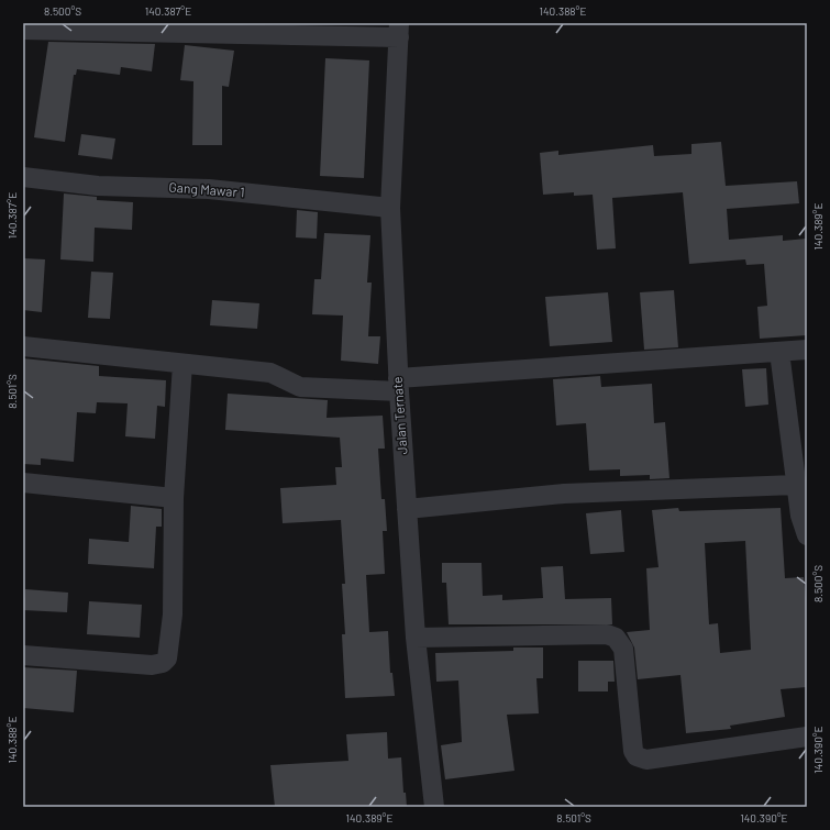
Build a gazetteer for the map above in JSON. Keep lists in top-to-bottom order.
{
  "streets": {
    "street": ["Gang Mawar 1", "Jalan Ternate"]
  },
  "crossings": [
    ["Gang Mawar 1", "Jalan Ternate"]
  ],
  "coordinates": [
    "8.500°S",
    "140.387°E",
    "140.388°E",
    "140.389°E",
    "8.501°S",
    "140.390°E"
  ]
}
